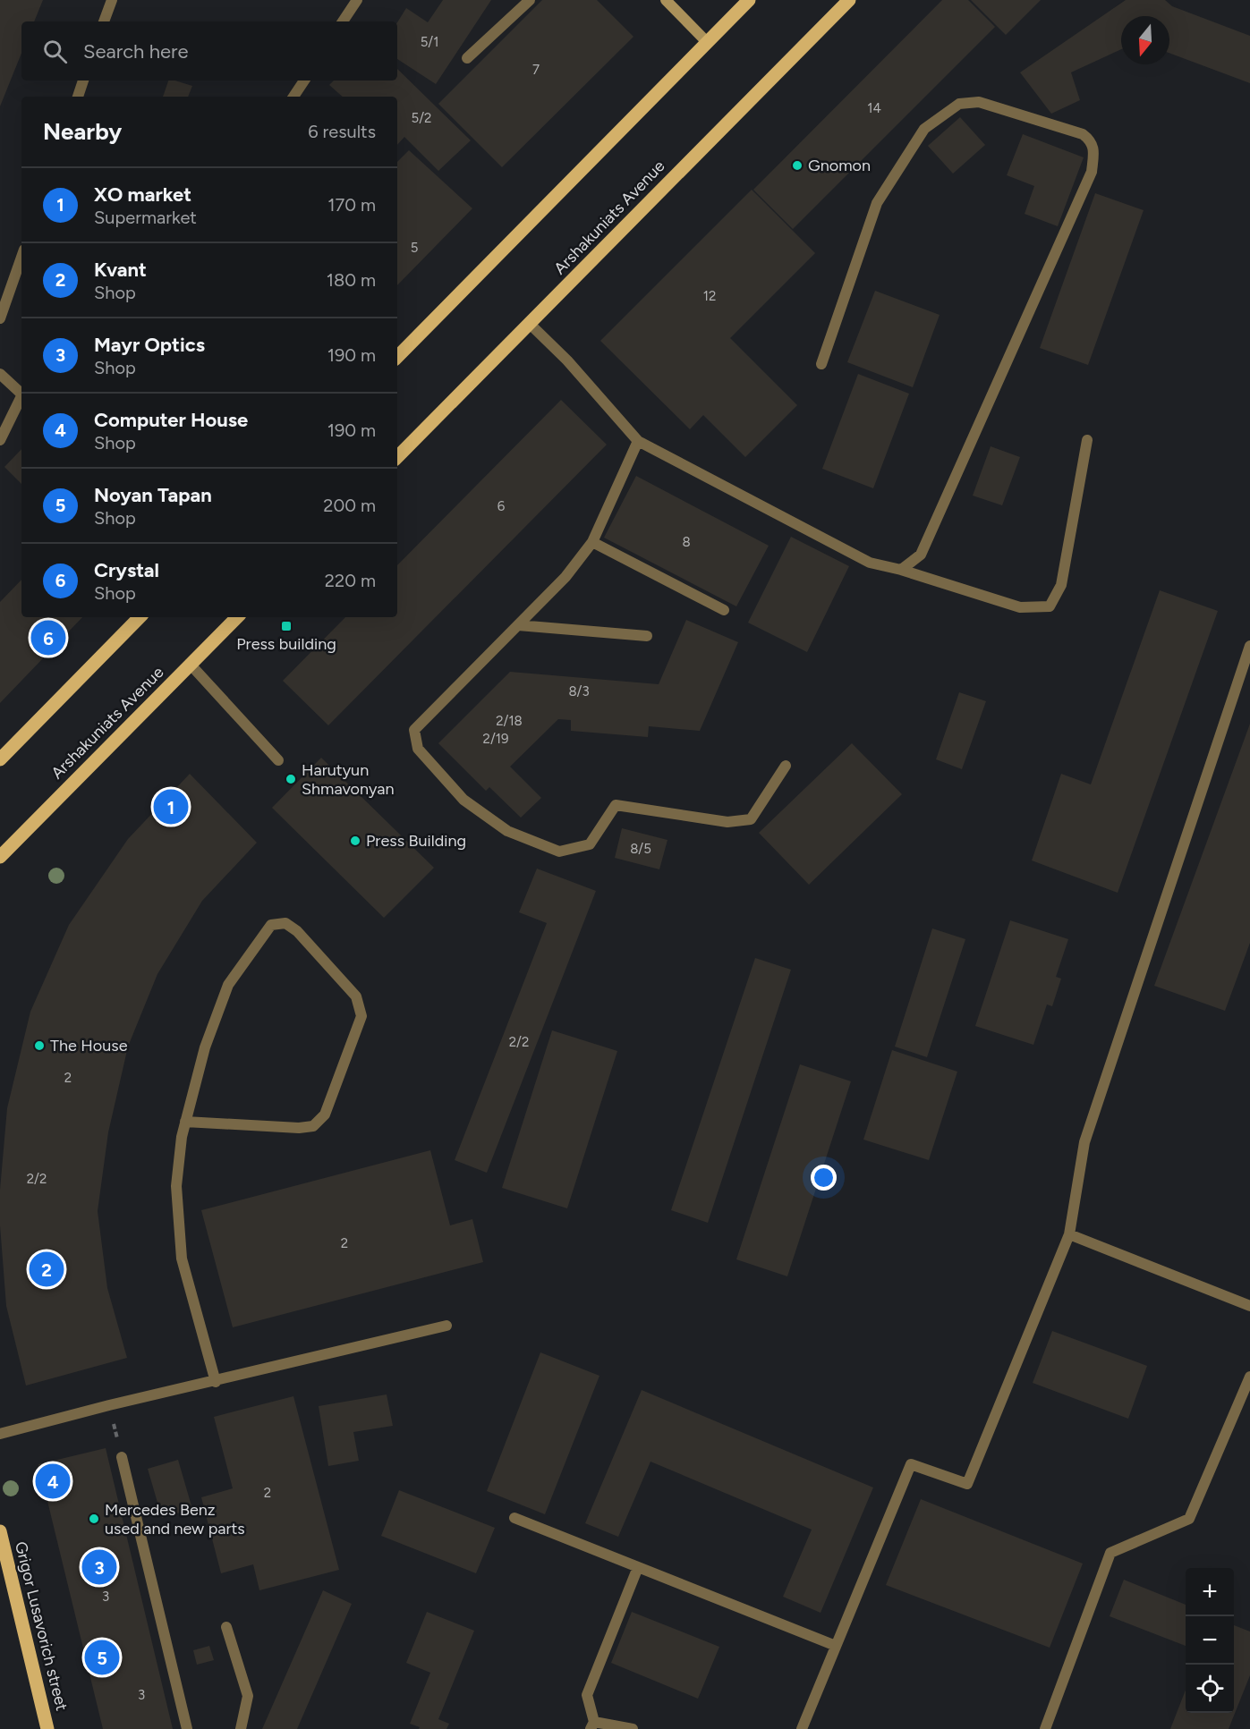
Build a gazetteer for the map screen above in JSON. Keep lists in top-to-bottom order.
{
  "streets": {
    "main road": ["Arshakuniats Avenue", "Grigor Lusavorich street"]
  },
  "places": {
    "other": [
      "Gnomon",
      "Harutyun Shmavonyan",
      "Press Building",
      "The House",
      "Mercedes Benz used and new parts"
    ],
    "transit": ["Press building"]
  },
  "house_numbers": [
    "5/1",
    "7",
    "14",
    "5/2",
    "5",
    "12",
    "6",
    "8",
    "8/3",
    "2/18",
    "2/19",
    "8/5",
    "2/2",
    "2",
    "2/2",
    "2",
    "2",
    "3",
    "3"
  ],
  "north": "bottom",
  "page": {
    "search": "Search here",
    "heading": ["Nearby", "6 results"],
    "list": [
      {
        "mark": "1",
        "name": "XO market",
        "note": "Supermarket",
        "value": "170 m"
      },
      {
        "mark": "2",
        "name": "Kvant",
        "note": "Shop",
        "value": "180 m"
      },
      {
        "mark": "3",
        "name": "Mayr Optics",
        "note": "Shop",
        "value": "190 m"
      },
      {
        "mark": "4",
        "name": "Computer House",
        "note": "Shop",
        "value": "190 m"
      },
      {
        "mark": "5",
        "name": "Noyan Tapan",
        "note": "Shop",
        "value": "200 m"
      },
      {
        "mark": "6",
        "name": "Crystal",
        "note": "Shop",
        "value": "220 m"
      }
    ],
    "pins": [
      "6",
      "1",
      "2",
      "4",
      "3",
      "5"
    ],
    "map_buttons": ["+", "−"]
  }
}
